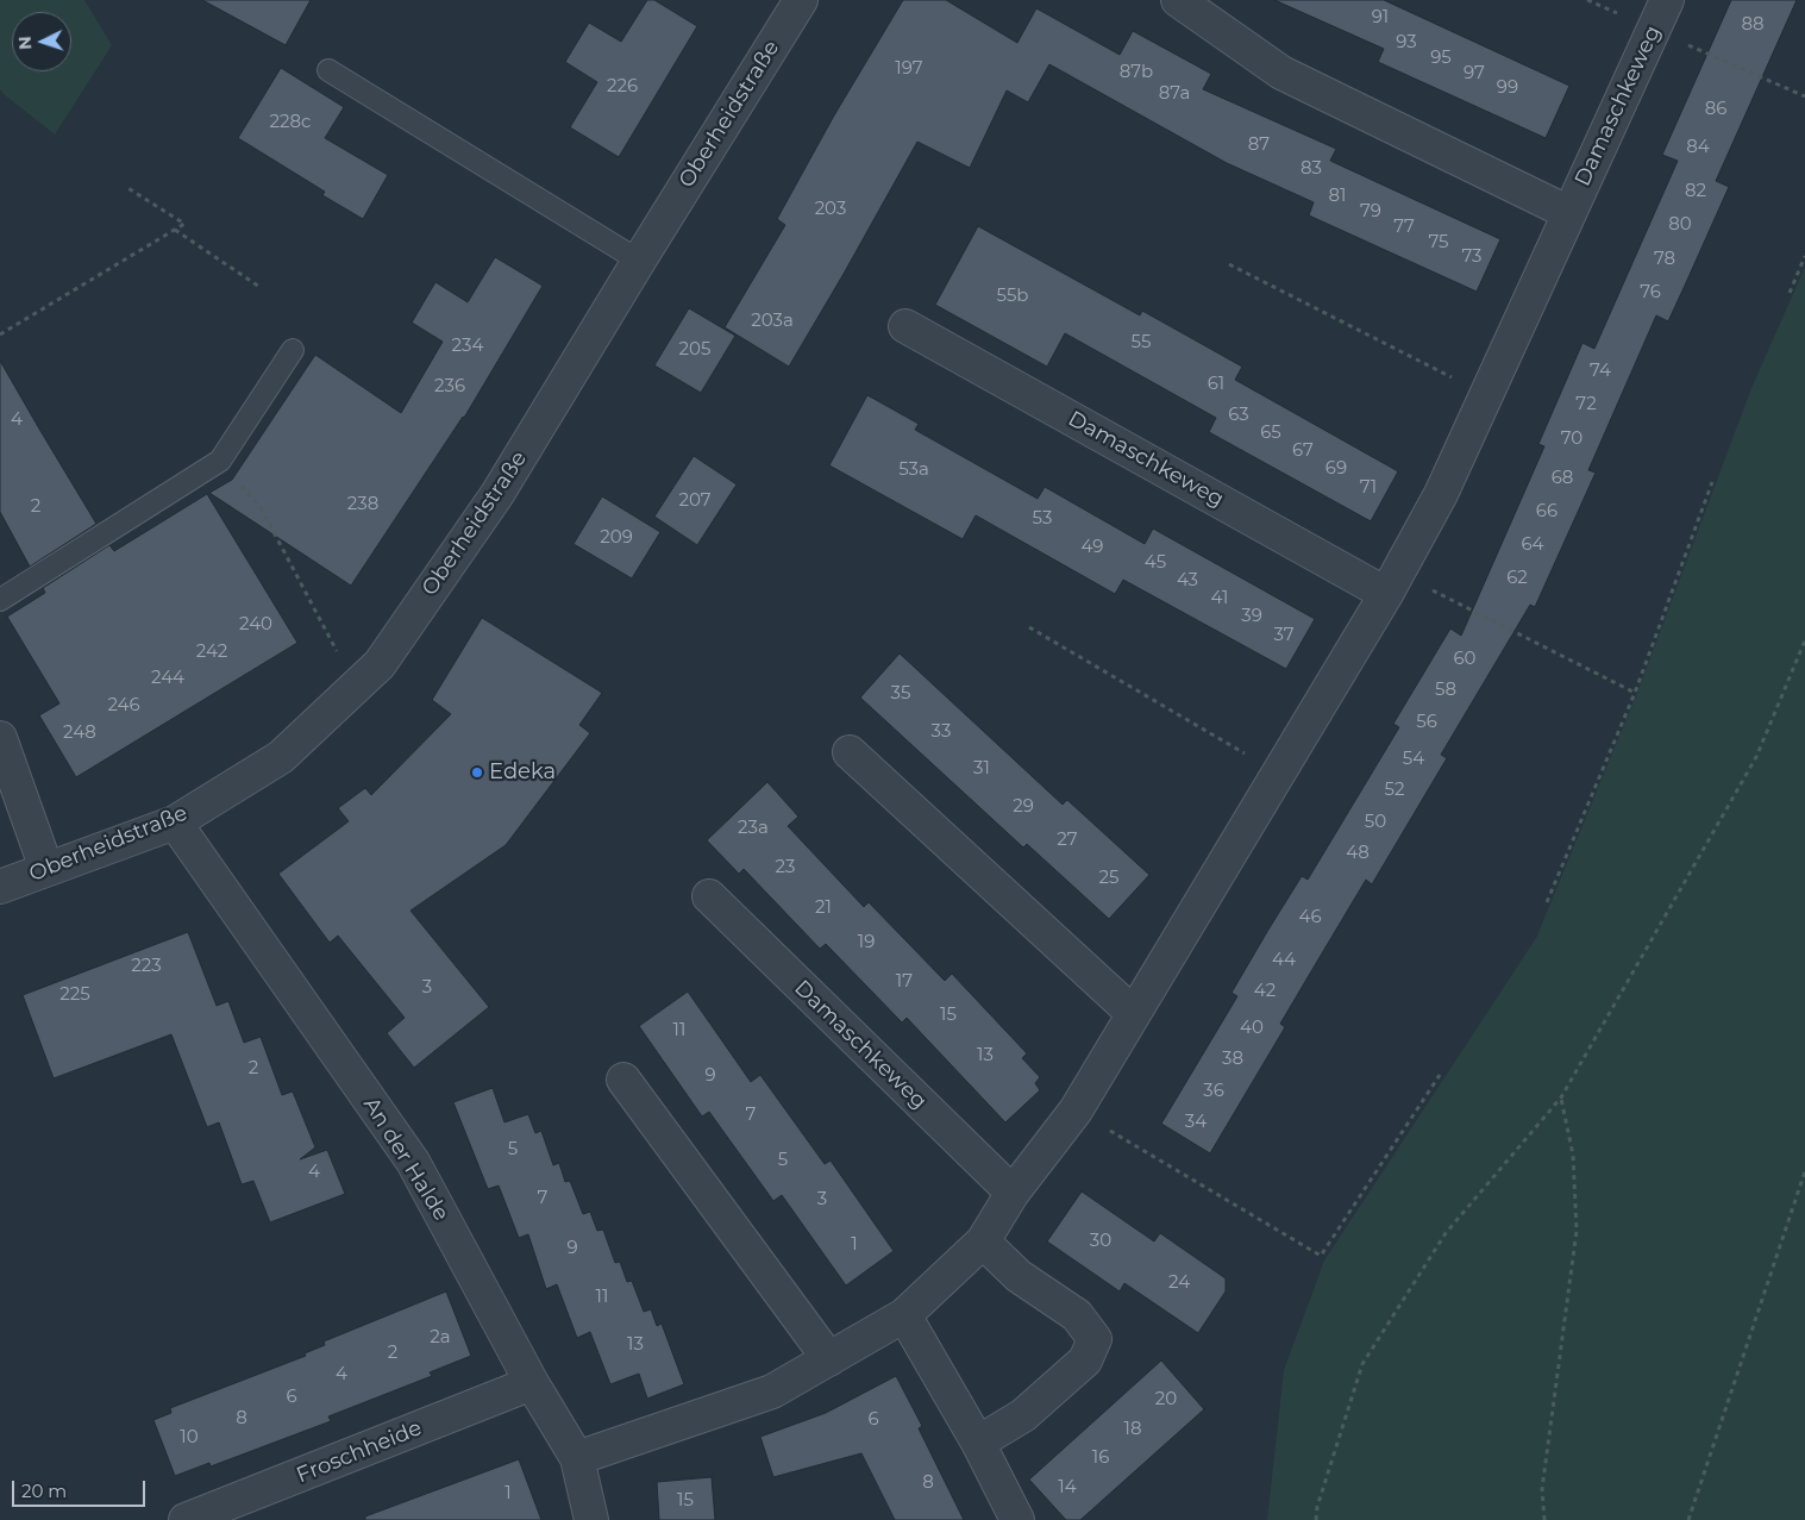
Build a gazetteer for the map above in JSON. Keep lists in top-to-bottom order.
{
  "streets": {
    "street": [
      "Damaschkeweg",
      "Oberheidstraße",
      "An der Halde",
      "Froschheide"
    ]
  },
  "crossings": [
    ["Damaschkeweg", "An der Halde"],
    ["Oberheidstraße", "An der Halde"],
    ["An der Halde", "Froschheide"]
  ],
  "places": ["Edeka"],
  "house_numbers": [
    "91",
    "88",
    "93",
    "95",
    "197",
    "87b",
    "97",
    "226",
    "99",
    "87a",
    "86",
    "228c",
    "87",
    "84",
    "83",
    "82",
    "81",
    "203",
    "79",
    "80",
    "77",
    "75",
    "73",
    "78",
    "76",
    "55b",
    "203a",
    "55",
    "234",
    "205",
    "74",
    "61",
    "236",
    "72",
    "63",
    "4",
    "65",
    "70",
    "67",
    "69",
    "53a",
    "68",
    "71",
    "207",
    "238",
    "2",
    "66",
    "53",
    "209",
    "64",
    "49",
    "45",
    "62",
    "43",
    "41",
    "39",
    "240",
    "37",
    "242",
    "60",
    "244",
    "58",
    "35",
    "246",
    "56",
    "33",
    "248",
    "54",
    "31",
    "52",
    "29",
    "50",
    "23a",
    "27",
    "48",
    "23",
    "25",
    "21",
    "46",
    "19",
    "44",
    "223",
    "17",
    "3",
    "42",
    "225",
    "15",
    "40",
    "11",
    "13",
    "38",
    "2",
    "9",
    "36",
    "7",
    "34",
    "5",
    "5",
    "4",
    "7",
    "3",
    "30",
    "1",
    "9",
    "24",
    "11",
    "2a",
    "13",
    "2",
    "4",
    "6",
    "20",
    "8",
    "6",
    "18",
    "10",
    "16",
    "8",
    "14",
    "1",
    "15"
  ],
  "scale_bar": "20 m",
  "north": "left"
}
